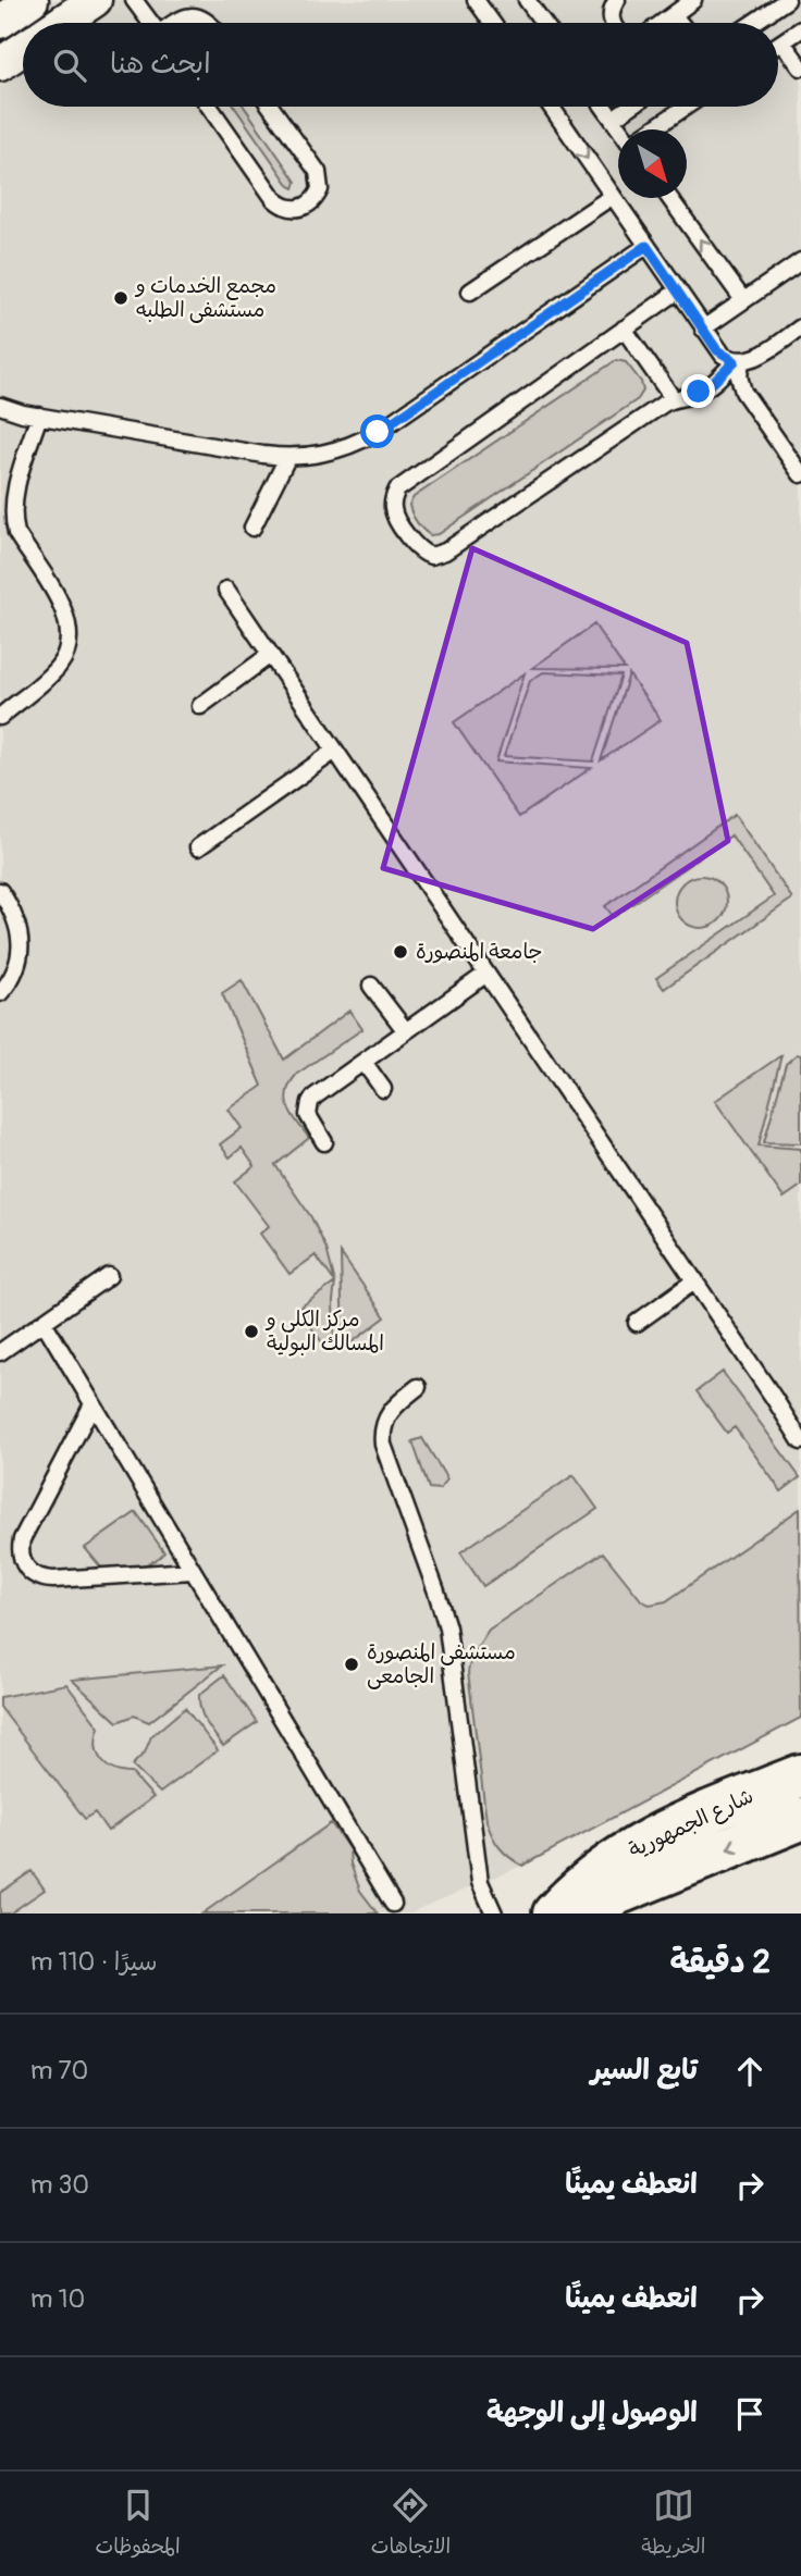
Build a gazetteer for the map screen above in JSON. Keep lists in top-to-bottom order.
{
  "streets": {
    "main road": ["شارع الجمهورية"]
  },
  "places": [
    "مجمع الخدمات و مستشفى الطلبه",
    "جامعة المنصورة",
    "مركز الكلى و المسالك البولية",
    "مستشفى المنصورة الجامعى"
  ],
  "north": "bottom right",
  "page": {
    "search": "ابحث هنا",
    "heading": ["2 دقيقة", "سيرًا · 110 m"],
    "list": [
      ["تابع السير", "70 m"],
      ["انعطف يمينًا", "30 m"],
      ["انعطف يمينًا", "10 m"],
      "الوصول إلى الوجهة"
    ],
    "nav": ["الخريطة", "الاتجاهات", "المحفوظات"]
  }
}
